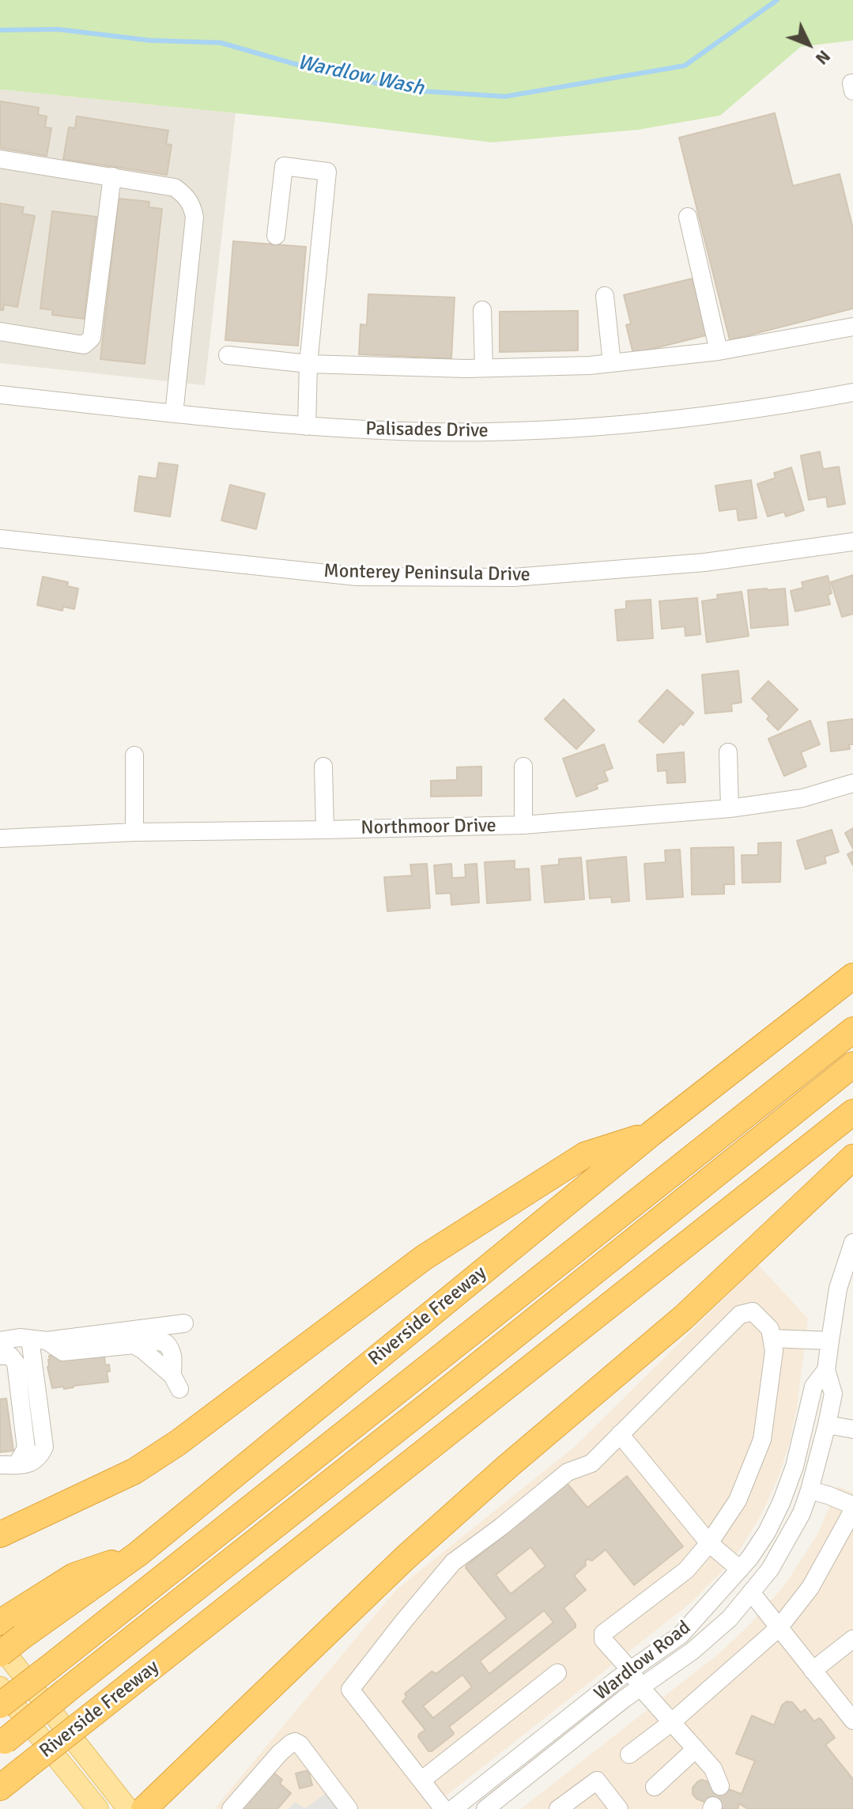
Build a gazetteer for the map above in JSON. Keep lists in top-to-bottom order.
{
  "streets": {
    "highway": ["Riverside Freeway"],
    "street": [
      "Palisades Drive",
      "Monterey Peninsula Drive",
      "Northmoor Drive",
      "Wardlow Road"
    ]
  },
  "water": ["Wardlow Wash"],
  "north": "bottom right"
}
